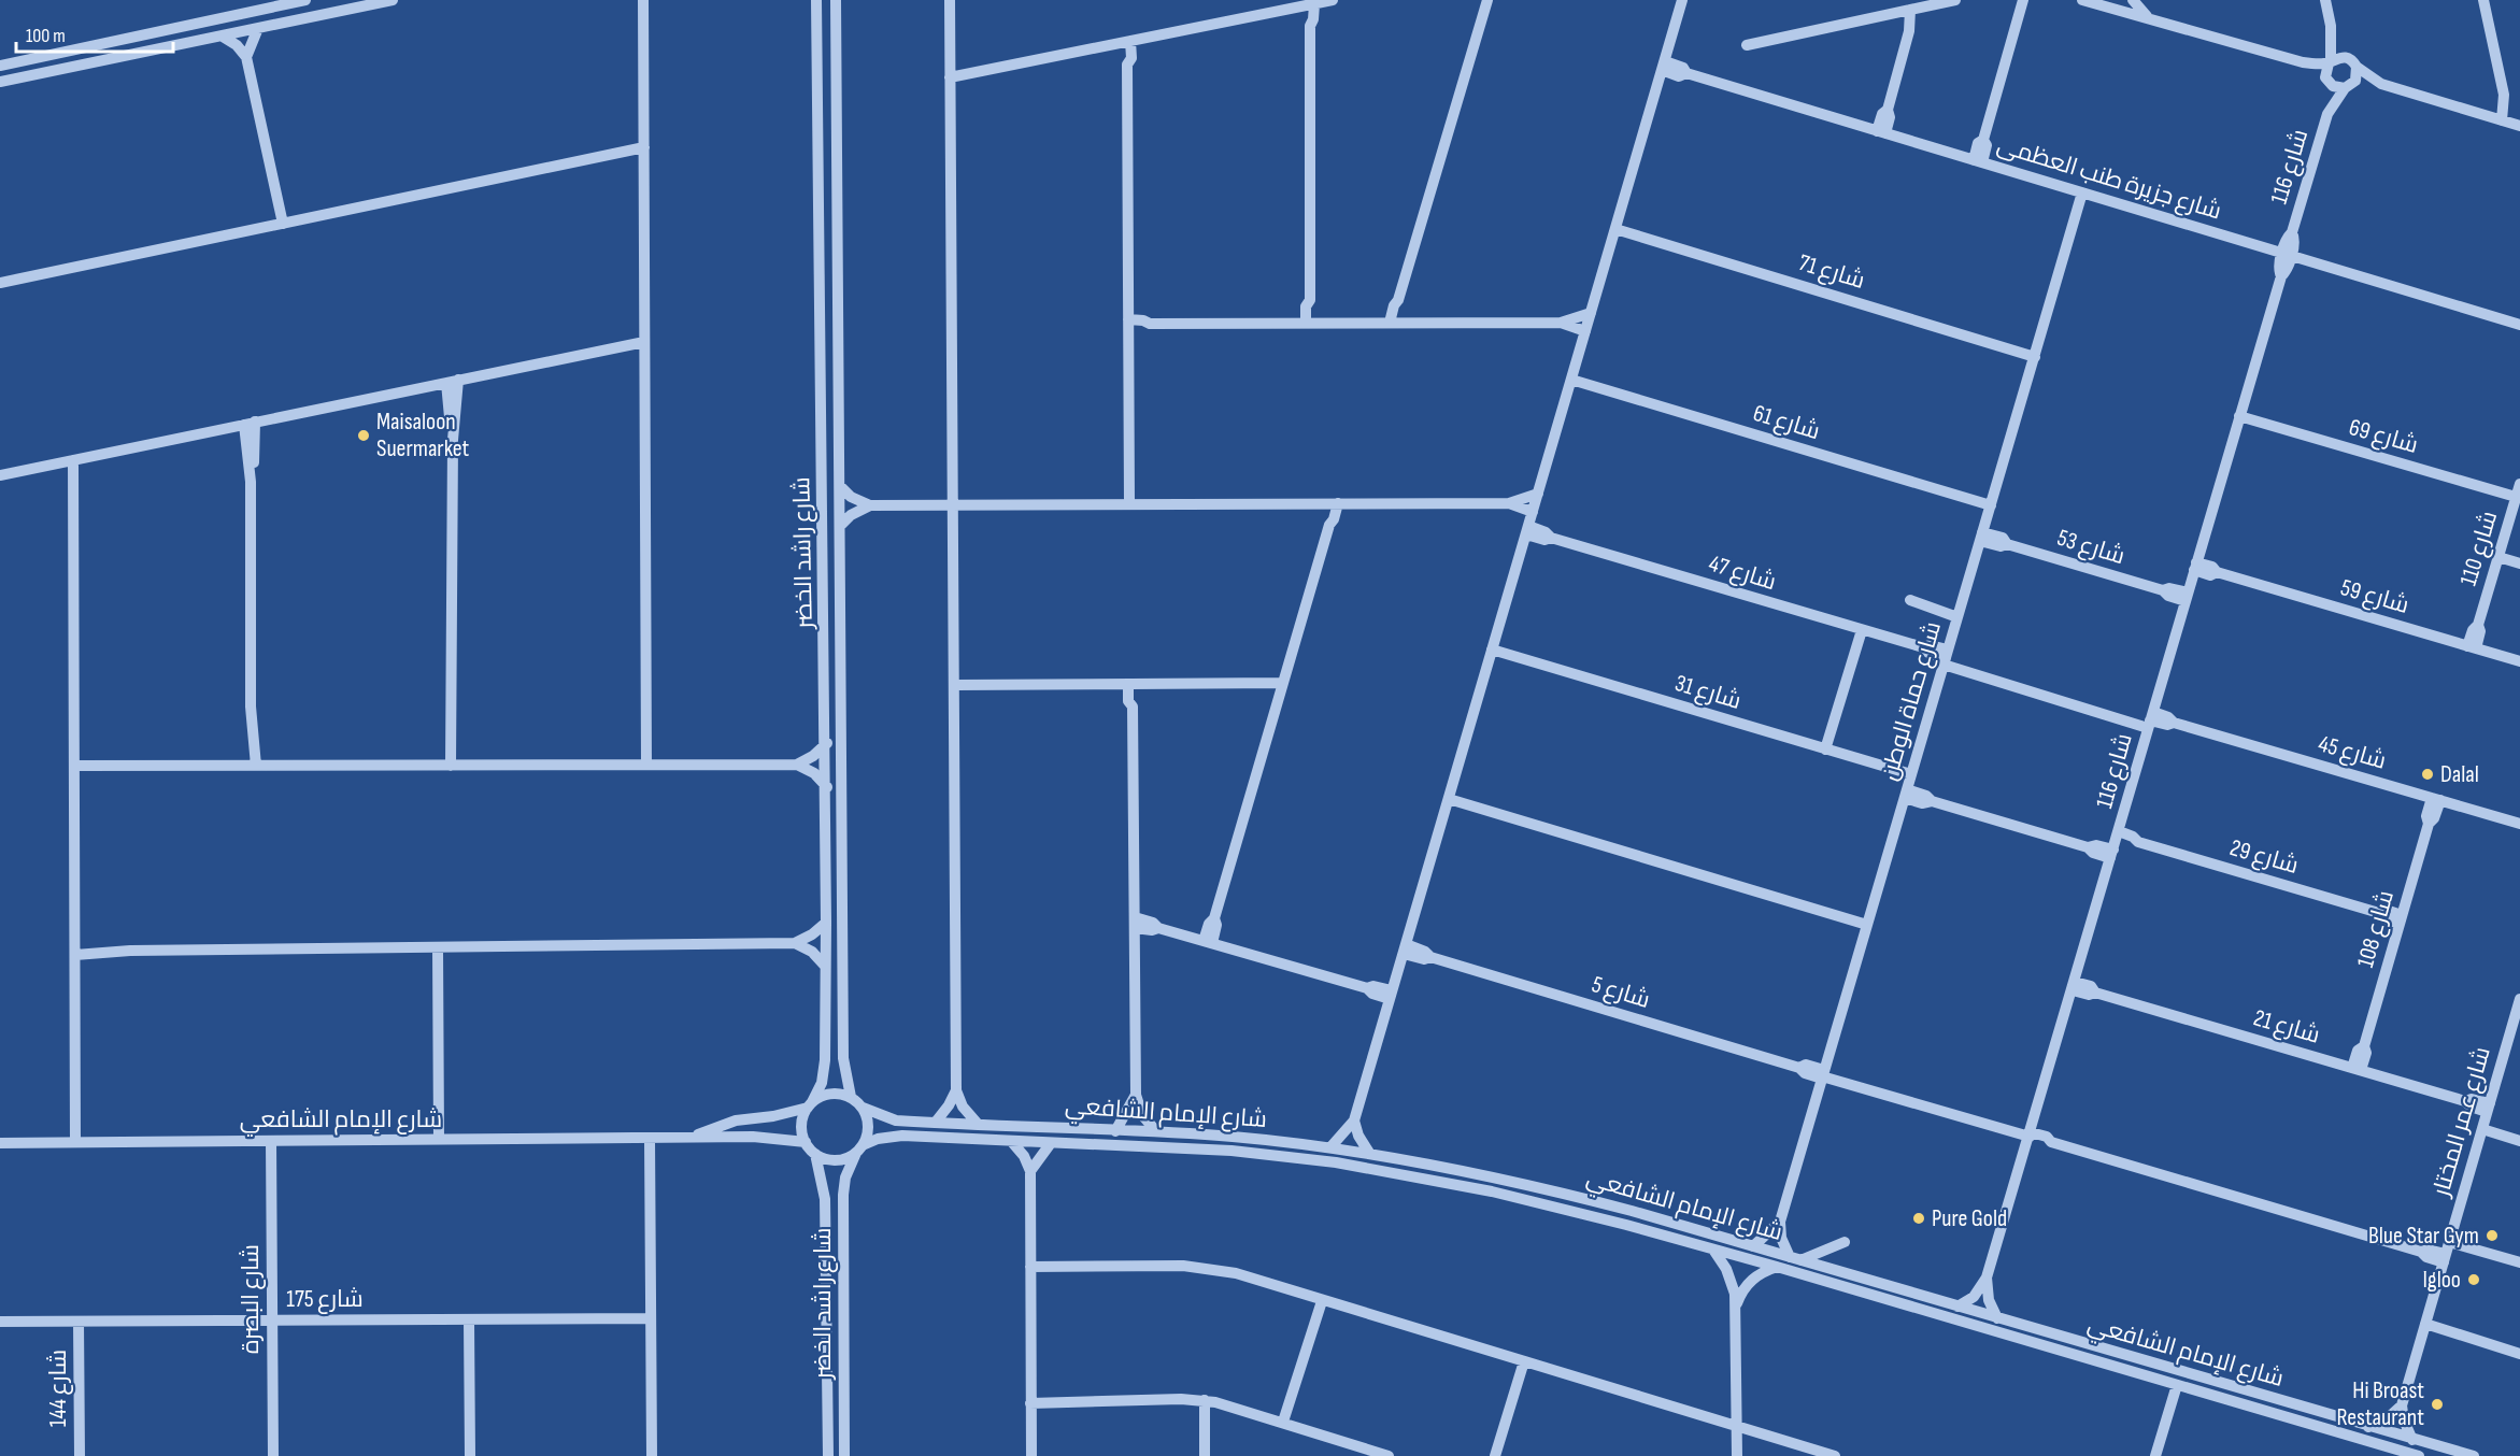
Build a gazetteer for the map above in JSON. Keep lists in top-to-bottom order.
{
  "streets": {
    "street": [
      "شارع 116",
      "شارع جزيرة طنب العظمى",
      "شارع 71",
      "شارع 61",
      "شارع 69",
      "شارع 53",
      "شارع 110",
      "شارع راشد الخضر",
      "شارع 47",
      "شارع 59",
      "شارع 31",
      "شارع حماة الوطن",
      "شارع 45",
      "شارع 29",
      "شارع 108",
      "شارع 5",
      "شارع 21",
      "شارع الإمام الشافعي",
      "شارع عمر المختار",
      "شارع البصرة",
      "شارع 175",
      "شارع 144"
    ]
  },
  "crossings": [
    ["شارع 116", "شارع جزيرة طنب العظمى"],
    ["شارع 116", "شارع 69"],
    ["شارع 116", "شارع 53"],
    ["شارع 116", "شارع 47"],
    ["شارع 116", "شارع 59"],
    ["شارع 116", "شارع 45"],
    ["شارع 116", "شارع 29"],
    ["شارع 116", "شارع 5"],
    ["شارع 116", "شارع 21"],
    ["شارع 116", "شارع الإمام الشافعي"],
    ["شارع جزيرة طنب العظمى", "شارع حماة الوطن"],
    ["شارع 71", "شارع حماة الوطن"],
    ["شارع 61", "شارع حماة الوطن"],
    ["شارع 69", "شارع 110"],
    ["شارع 53", "شارع حماة الوطن"],
    ["شارع 110", "شارع 59"],
    ["شارع راشد الخضر", "شارع الإمام الشافعي"],
    ["شارع 47", "شارع حماة الوطن"],
    ["شارع 47", "شارع 45"],
    ["شارع 31", "شارع حماة الوطن"],
    ["شارع حماة الوطن", "شارع 5"],
    ["شارع 45", "شارع 108"],
    ["شارع 29", "شارع 108"],
    ["شارع 108", "شارع 21"],
    ["شارع 5", "شارع عمر المختار"],
    ["شارع 21", "شارع عمر المختار"],
    ["شارع الإمام الشافعي", "شارع البصرة"],
    ["شارع البصرة", "شارع 175"],
    ["شارع 175", "شارع 144"]
  ],
  "places": [
    "Maisaloon Suermarket",
    "Dalal",
    "Pure Gold",
    "Blue Star Gym",
    "Igloo",
    "Hi Broast Restaurant"
  ],
  "scale_bar": "100 m"
}
